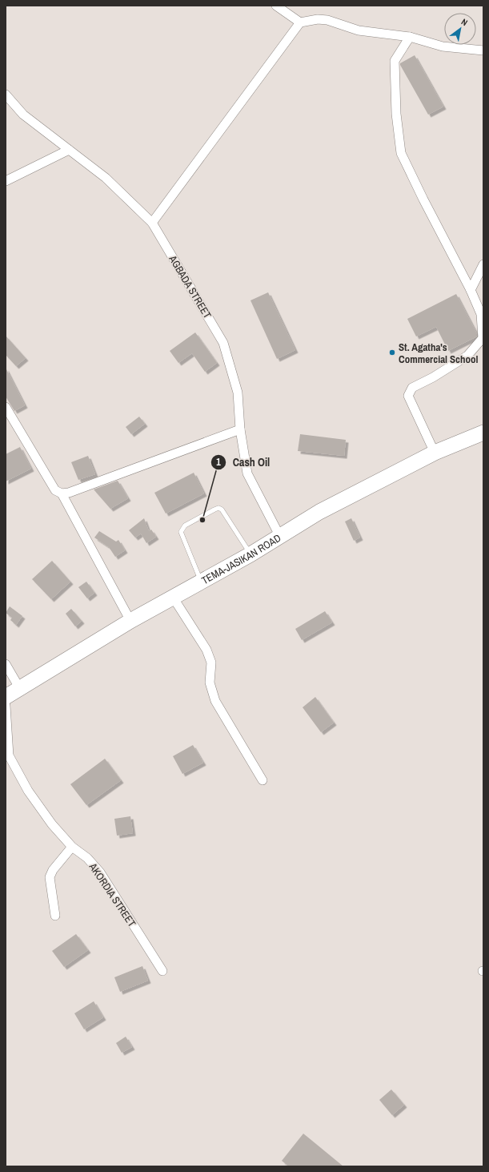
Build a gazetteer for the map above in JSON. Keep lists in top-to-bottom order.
{
  "streets": {
    "highway": ["TEMA-JASIKAN ROAD"],
    "street": ["AGBADA STREET", "AKORDIA STREET"]
  },
  "crossings": [
    ["AGBADA STREET", "TEMA-JASIKAN ROAD"]
  ],
  "places": ["St. Agatha's Commercial School", "Cash Oil"],
  "north": "top right"
}
